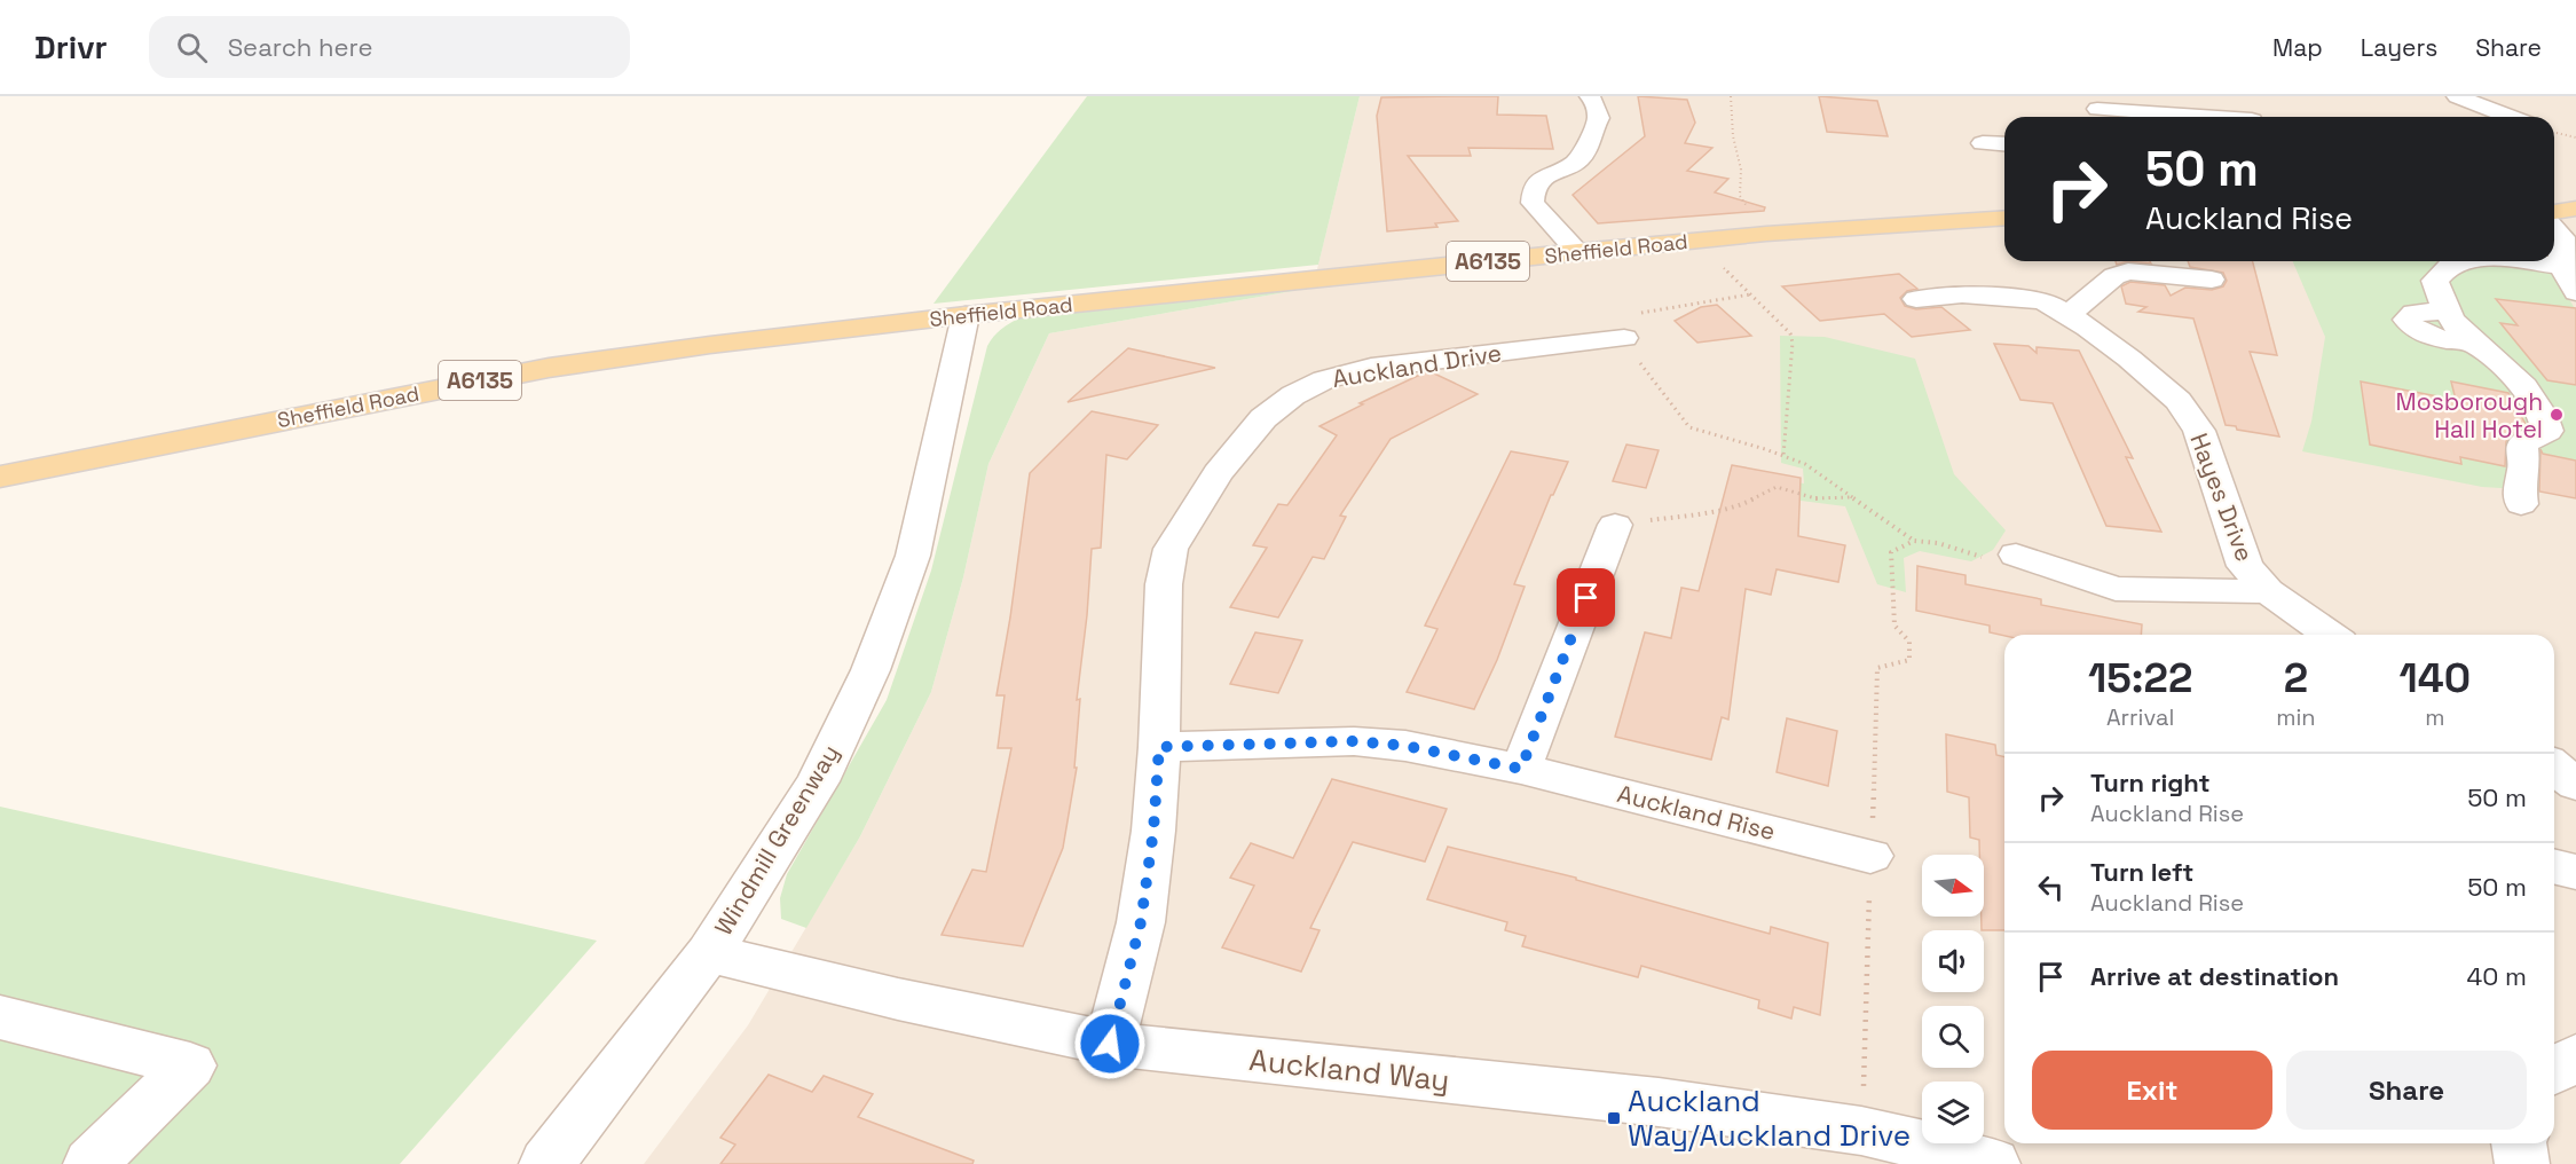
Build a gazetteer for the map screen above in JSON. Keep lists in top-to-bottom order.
{
  "streets": {
    "main road": ["Sheffield Road", "A6135"],
    "street": [
      "Auckland Drive",
      "Hayes Drive",
      "Auckland Rise",
      "Windmill Greenway",
      "Auckland Way"
    ]
  },
  "crossings": [
    ["Sheffield Road", "Windmill Greenway"],
    ["Auckland Drive", "Auckland Rise"],
    ["Auckland Drive", "Auckland Way"],
    ["Windmill Greenway", "Auckland Way"]
  ],
  "places": {
    "other": ["Mosborough Hall Hotel"],
    "transit": ["Auckland Way/Auckland Drive"]
  },
  "north": "right",
  "page": {
    "header": "Drivr",
    "search": "Search here",
    "nav": ["Map", "Layers", "Share"],
    "turn": ["50 m", "Auckland Rise"],
    "eta": [
      "15:22",
      "Arrival",
      "2",
      "min",
      "140",
      "m"
    ],
    "list": [
      {
        "name": "Turn right",
        "note": "Auckland Rise",
        "value": "50 m"
      },
      {
        "name": "Turn left",
        "note": "Auckland Rise",
        "value": "50 m"
      },
      {
        "name": "Arrive at destination",
        "value": "40 m"
      }
    ],
    "buttons": ["Exit", "Share"]
  }
}
